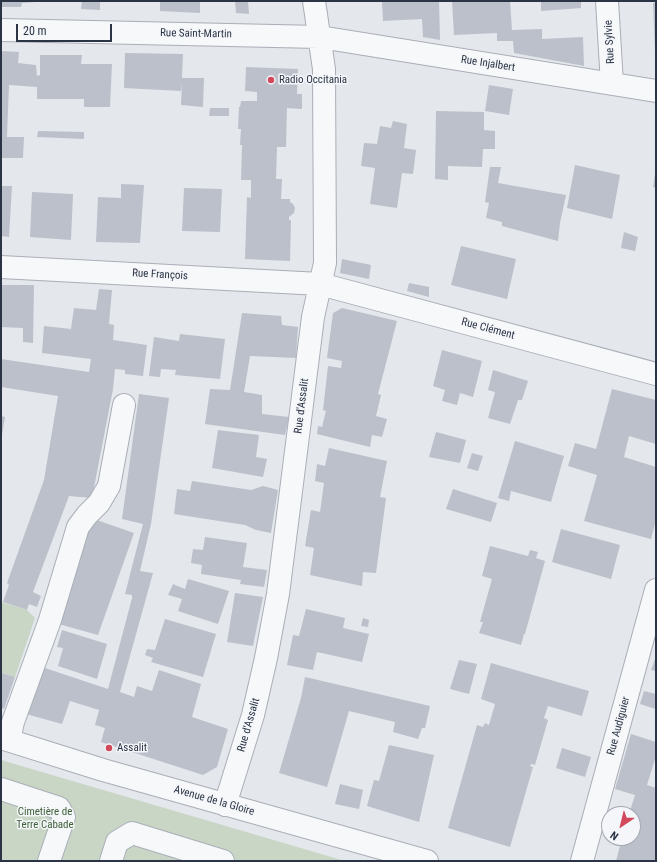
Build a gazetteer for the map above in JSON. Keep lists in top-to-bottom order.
{
  "streets": {
    "street": [
      "Rue Saint-Martin",
      "Rue Sylvie",
      "Rue Injalbert",
      "Rue François",
      "Rue Clément",
      "Rue d'Assalit",
      "Rue Audiguier",
      "Avenue de la Gloire"
    ]
  },
  "crossings": [
    ["Rue Saint-Martin", "Rue Injalbert"],
    ["Rue Saint-Martin", "Rue d'Assalit"],
    ["Rue Sylvie", "Rue Injalbert"],
    ["Rue Injalbert", "Rue d'Assalit"],
    ["Rue François", "Rue Clément"],
    ["Rue François", "Rue d'Assalit"],
    ["Rue Clément", "Rue d'Assalit"],
    ["Rue d'Assalit", "Avenue de la Gloire"]
  ],
  "parks": ["Cimetière de Terre Cabade"],
  "places": ["Radio Occitania", "Assalit"],
  "scale_bar": "20 m",
  "north": "bottom left"
}
